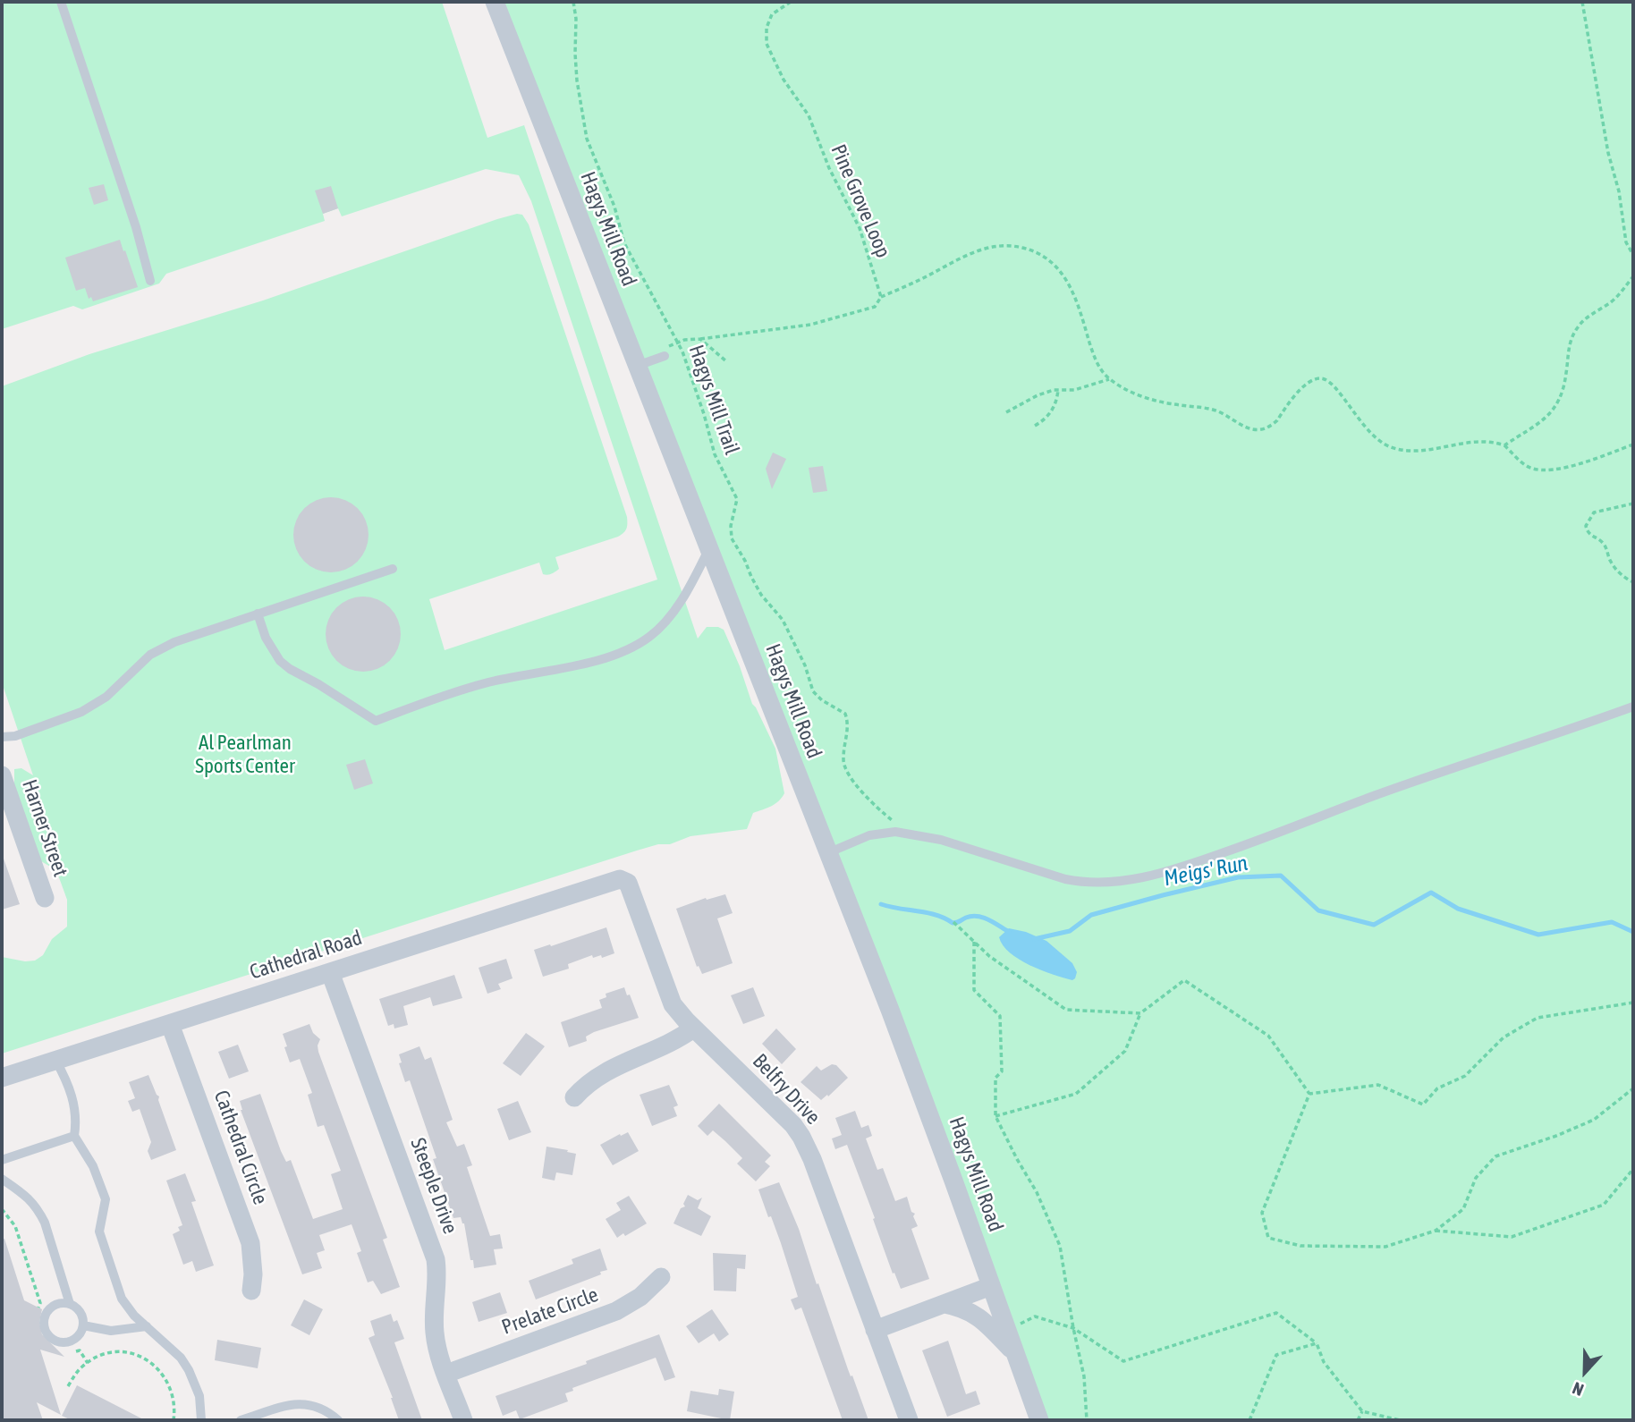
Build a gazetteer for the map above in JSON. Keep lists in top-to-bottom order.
{
  "streets": {
    "street": [
      "Hagys Mill Road",
      "Harner Street",
      "Cathedral Road",
      "Belfry Drive",
      "Cathedral Circle",
      "Steeple Drive",
      "Prelate Circle"
    ],
    "path": ["Pine Grove Loop", "Hagys Mill Trail"]
  },
  "crossings": [
    ["Cathedral Road", "Belfry Drive"],
    ["Cathedral Road", "Cathedral Circle"],
    ["Cathedral Road", "Steeple Drive"],
    ["Steeple Drive", "Prelate Circle"]
  ],
  "water": ["Meigs' Run"],
  "parks": ["Al Pearlman Sports Center"],
  "north": "bottom"
}
